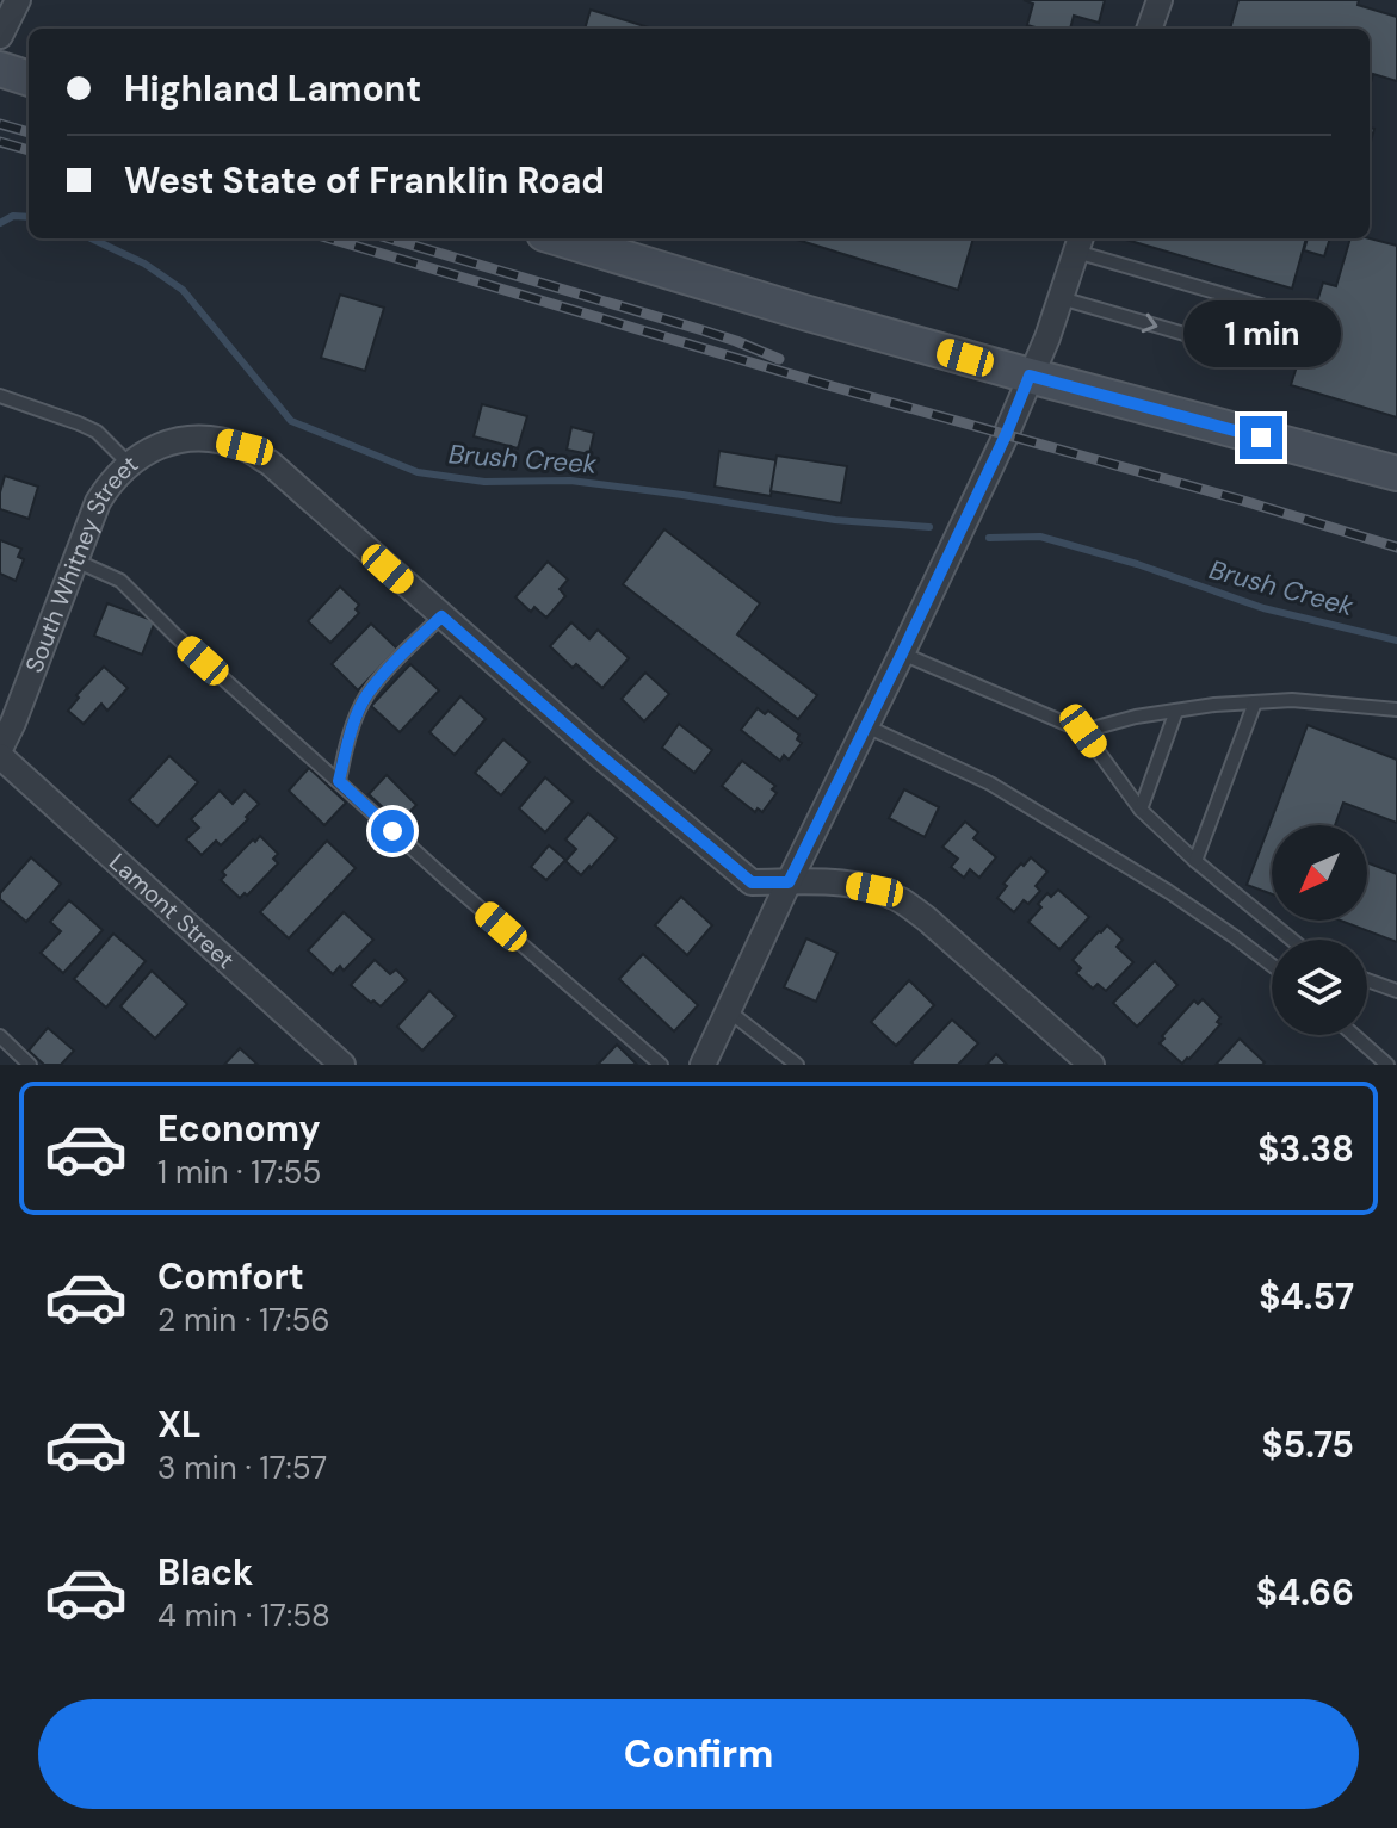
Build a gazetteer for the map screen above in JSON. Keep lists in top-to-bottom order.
{
  "streets": {
    "street": ["South Whitney Street", "Lamont Street"]
  },
  "crossings": [
    ["South Whitney Street", "Lamont Street"]
  ],
  "water": ["Brush Creek"],
  "north": "bottom left",
  "page": {
    "banner": ["Highland Lamont", "West State of Franklin Road"],
    "bubble": "1 min",
    "list": [
      {
        "name": "Economy",
        "note": "1 min · 17:55",
        "value": "$3.38"
      },
      {
        "name": "Comfort",
        "note": "2 min · 17:56",
        "value": "$4.57"
      },
      {
        "name": "XL",
        "note": "3 min · 17:57",
        "value": "$5.75"
      },
      {
        "name": "Black",
        "note": "4 min · 17:58",
        "value": "$4.66"
      }
    ],
    "buttons": "Confirm"
  }
}
